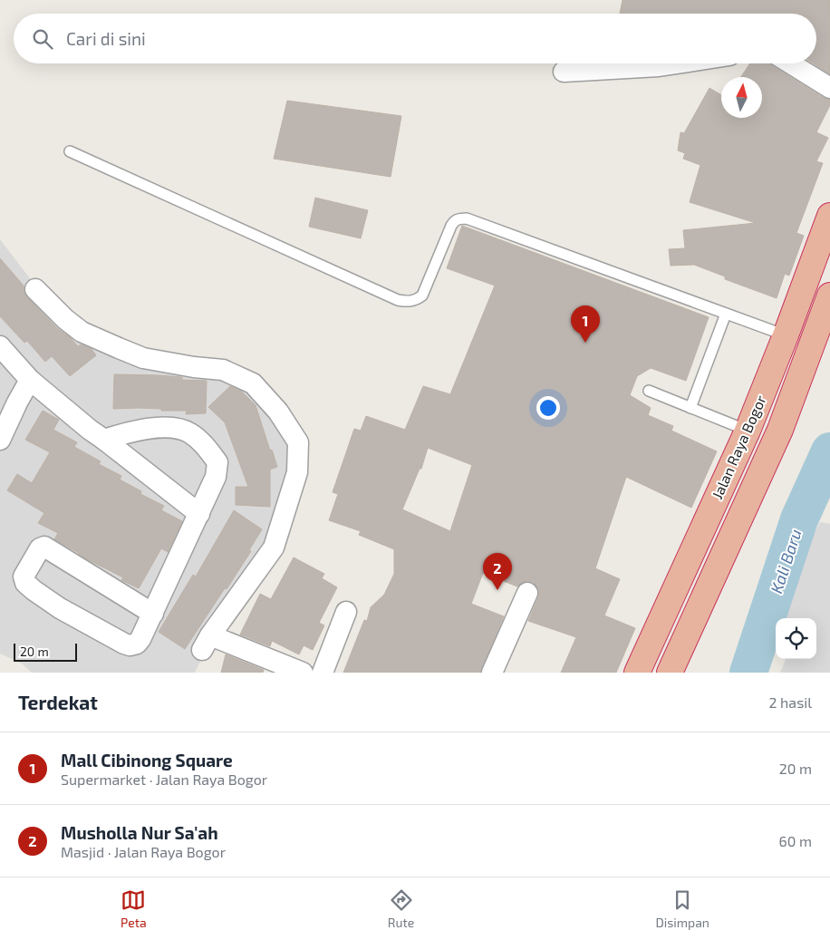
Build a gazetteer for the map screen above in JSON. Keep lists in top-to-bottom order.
{
  "streets": {
    "highway": ["Jalan Raya Bogor"]
  },
  "water": ["Kali Baru"],
  "scale_bar": "20 m",
  "north": "top",
  "page": {
    "search": "Cari di sini",
    "pins": ["1", "2"],
    "scale": "20 m",
    "heading": ["Terdekat", "2 hasil"],
    "list": [
      {
        "mark": "1",
        "name": "Mall Cibinong Square",
        "note": "Supermarket · Jalan Raya Bogor",
        "value": "20 m"
      },
      {
        "mark": "2",
        "name": "Musholla Nur Sa'ah",
        "note": "Masjid · Jalan Raya Bogor",
        "value": "60 m"
      }
    ],
    "nav": ["Peta", "Rute", "Disimpan"]
  }
}
